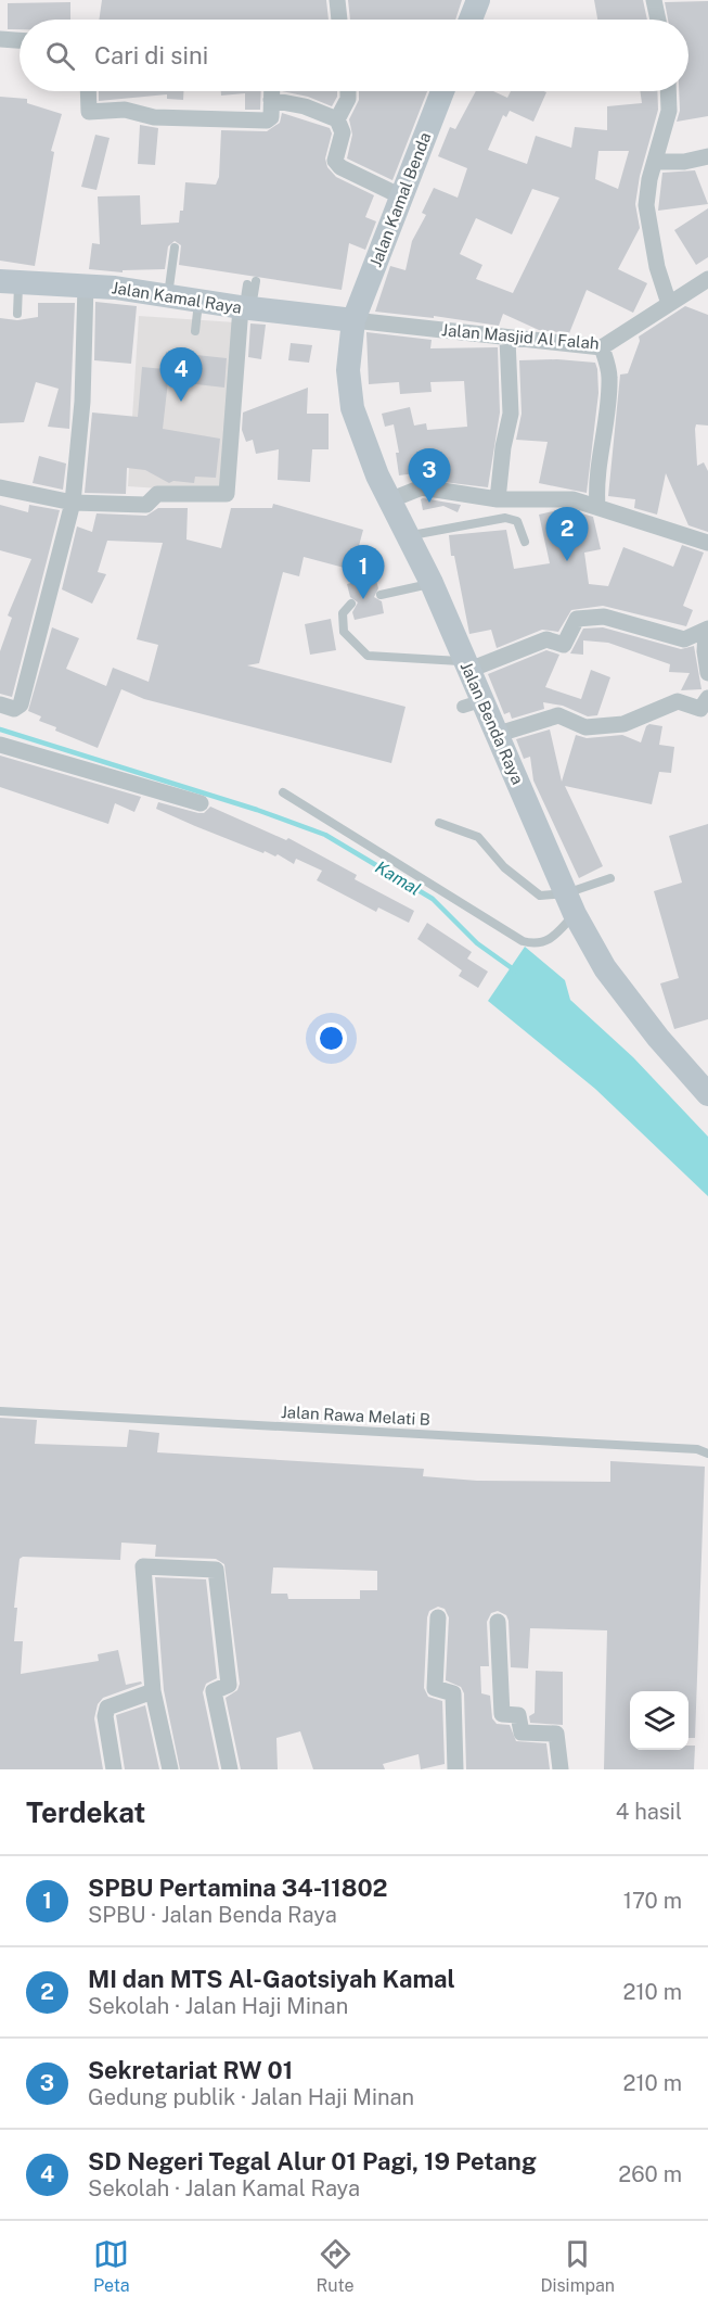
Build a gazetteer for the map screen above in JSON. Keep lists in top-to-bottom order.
{
  "streets": {
    "main road": ["Jalan Kamal Benda", "Jalan Kamal Raya", "Jalan Benda Raya"],
    "street": ["Jalan Masjid Al Falah"],
    "lane": ["Jalan Rawa Melati B"]
  },
  "crossings": [
    ["Jalan Kamal Benda", "Jalan Kamal Raya"],
    ["Jalan Kamal Benda", "Jalan Masjid Al Falah"],
    ["Jalan Kamal Benda", "Jalan Benda Raya"],
    ["Jalan Kamal Raya", "Jalan Masjid Al Falah"],
    ["Jalan Kamal Raya", "Jalan Benda Raya"],
    ["Jalan Masjid Al Falah", "Jalan Benda Raya"]
  ],
  "water": ["Kamal"],
  "page": {
    "search": "Cari di sini",
    "pins": [
      "4",
      "3",
      "2",
      "1"
    ],
    "heading": ["Terdekat", "4 hasil"],
    "list": [
      {
        "mark": "1",
        "name": "SPBU Pertamina 34-11802",
        "note": "SPBU · Jalan Benda Raya",
        "value": "170 m"
      },
      {
        "mark": "2",
        "name": "MI dan MTS Al-Gaotsiyah Kamal",
        "note": "Sekolah · Jalan Haji Minan",
        "value": "210 m"
      },
      {
        "mark": "3",
        "name": "Sekretariat RW 01",
        "note": "Gedung publik · Jalan Haji Minan",
        "value": "210 m"
      },
      {
        "mark": "4",
        "name": "SD Negeri Tegal Alur 01 Pagi, 19 Petang",
        "note": "Sekolah · Jalan Kamal Raya",
        "value": "260 m"
      }
    ],
    "nav": ["Peta", "Rute", "Disimpan"]
  }
}
